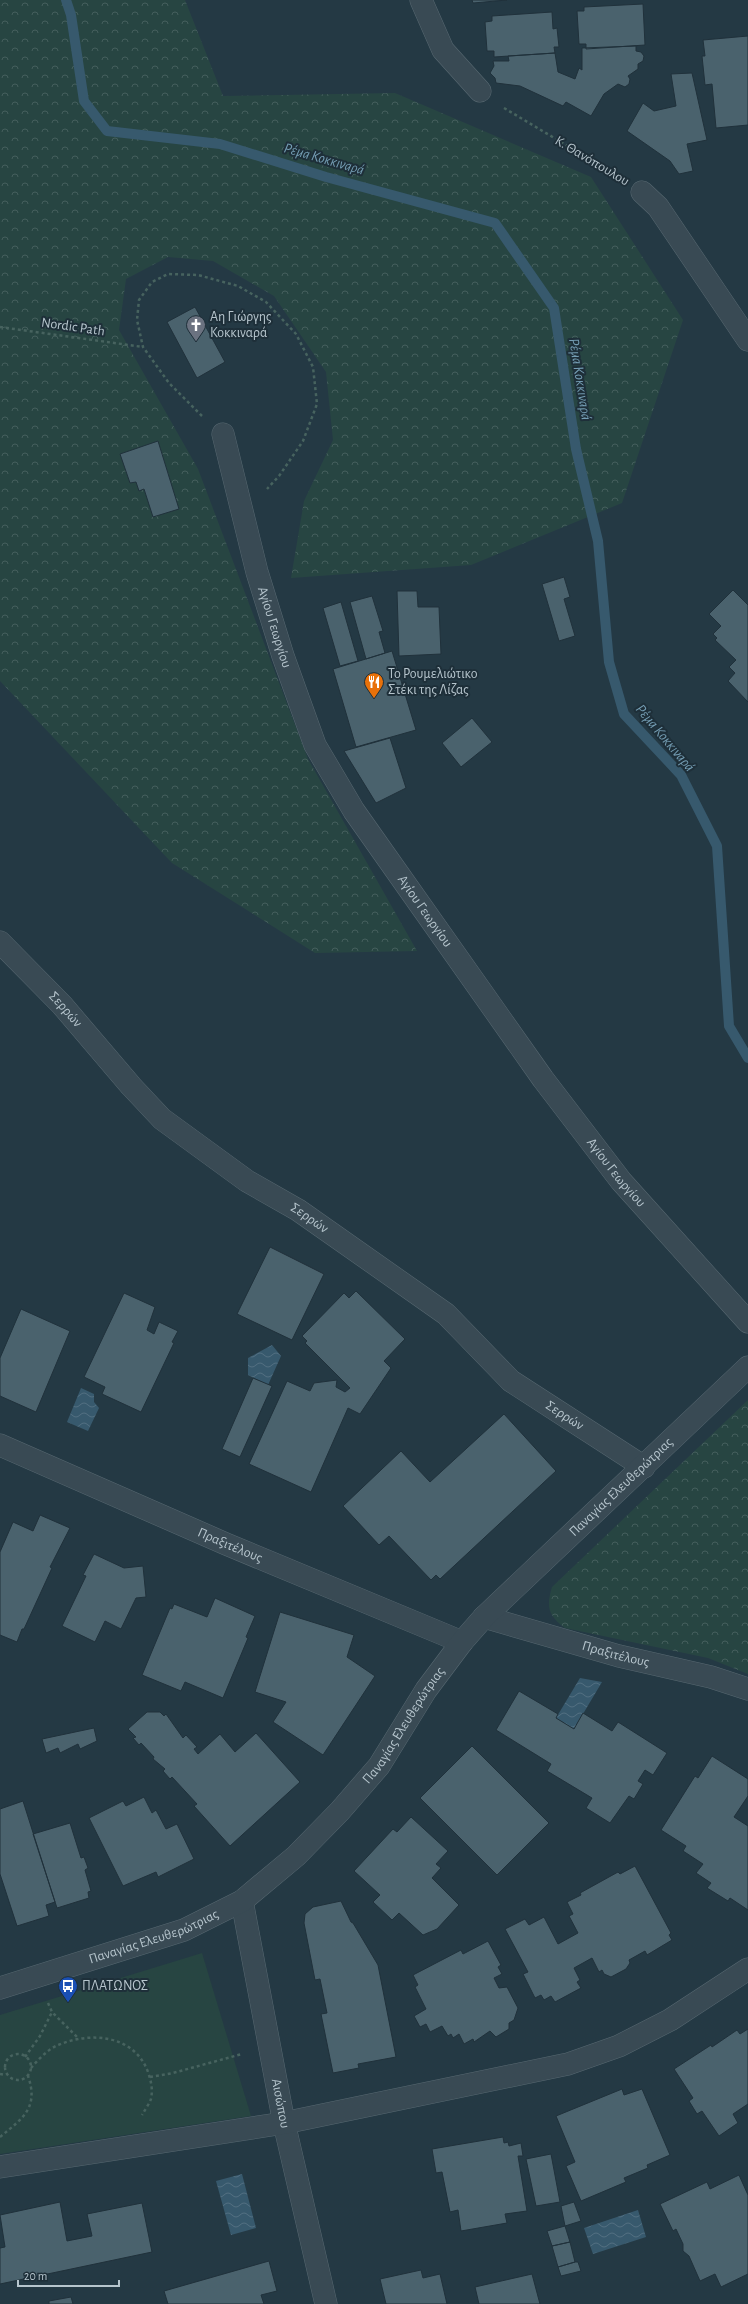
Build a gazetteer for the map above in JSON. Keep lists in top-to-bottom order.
{
  "streets": {
    "street": [
      "Κ. Θανόπουλου",
      "Αγίου Γεωργίου",
      "Σερρών",
      "Παναγίας Ελευθερώτριας",
      "Πραξιτέλους",
      "Αισώπου"
    ],
    "path": ["Nordic Path"]
  },
  "crossings": [
    ["Σερρών", "Παναγίας Ελευθερώτριας"],
    ["Παναγίας Ελευθερώτριας", "Πραξιτέλους"],
    ["Παναγίας Ελευθερώτριας", "Αισώπου"]
  ],
  "water": ["Ρέμα Κοκκιναρά"],
  "places": {
    "church": ["Αη Γιώργης Κοκκιναρά"],
    "restaurant": ["Το Ρουμελιώτικο Στέκι της Λίζας"],
    "bus stop": ["ΠΛΑΤΩΝΟΣ"]
  },
  "scale_bar": "20 m"
}
